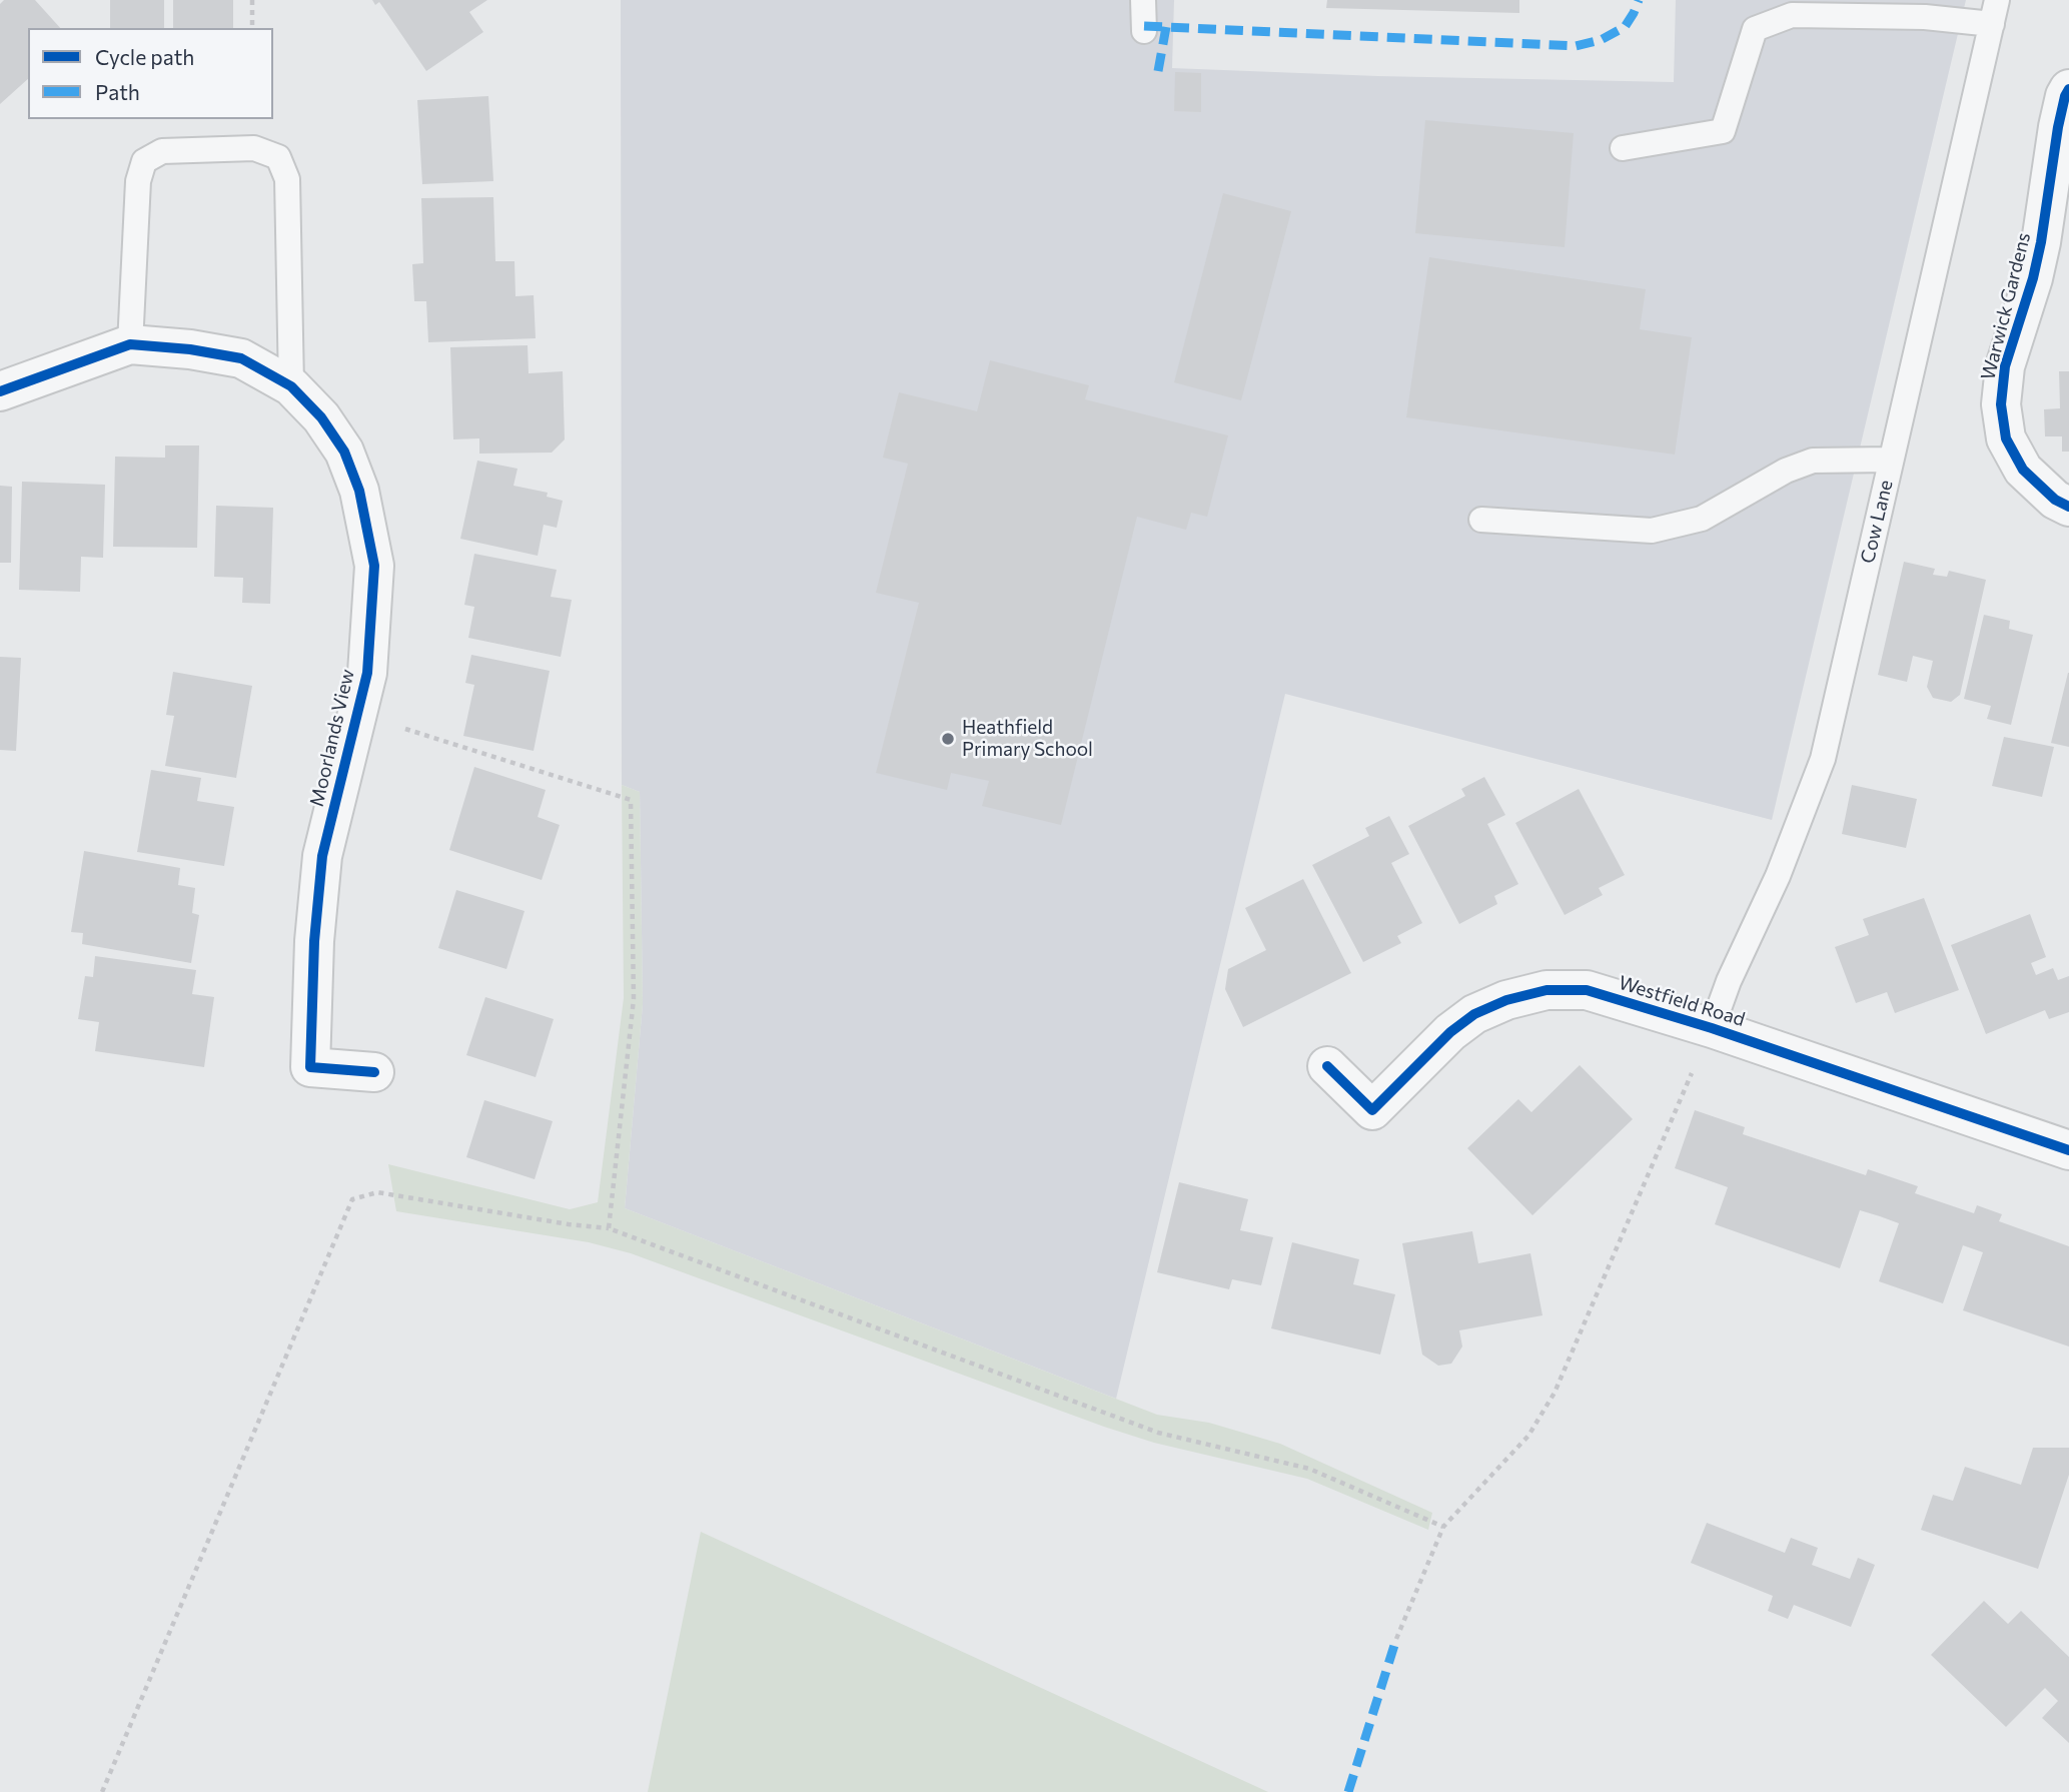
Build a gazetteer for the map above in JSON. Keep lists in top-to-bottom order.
{
  "streets": {
    "street": ["Warwick Gardens", "Moorlands View", "Westfield Road"],
    "lane": ["Cow Lane"]
  },
  "crossings": [
    ["Cow Lane", "Westfield Road"]
  ],
  "places": ["Heathfield Primary School"],
  "legend": ["Cycle path", "Path"]
}
